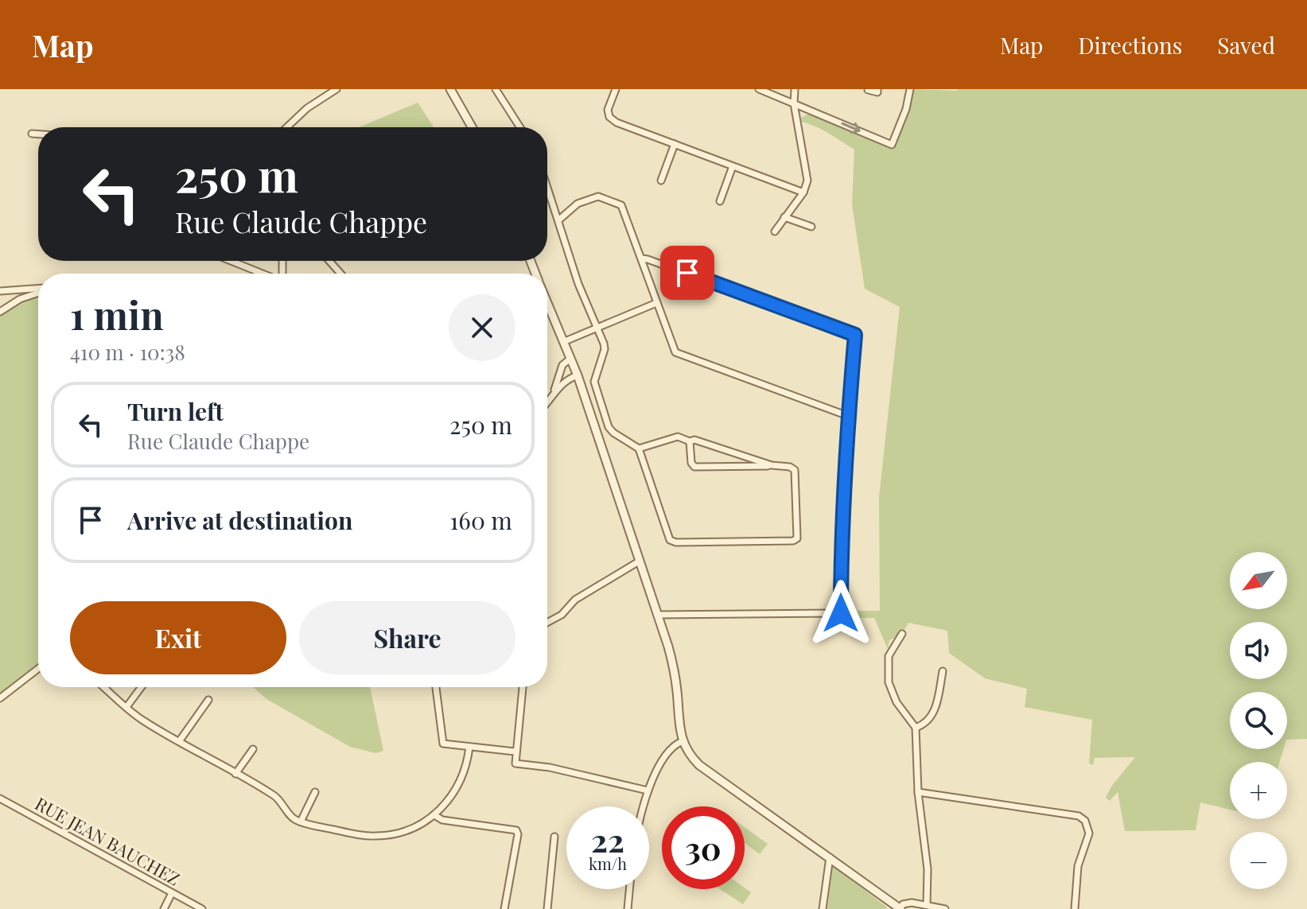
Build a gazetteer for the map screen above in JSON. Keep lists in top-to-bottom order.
{
  "streets": {
    "street": ["RUE JEAN BAUCHEZ"]
  },
  "north": "bottom left",
  "page": {
    "header": "Map",
    "nav": ["Map", "Directions", "Saved"],
    "turn": ["250 m", "Rue Claude Chappe"],
    "heading": ["1 min", "410 m · 10:38"],
    "list": [
      {
        "name": "Turn left",
        "note": "Rue Claude Chappe",
        "value": "250 m"
      },
      {
        "name": "Arrive at destination",
        "value": "160 m"
      }
    ],
    "map_buttons": ["+", "−"],
    "buttons": ["Exit", "Share"],
    "speed": "22 km/h",
    "limit": "30"
  }
}
